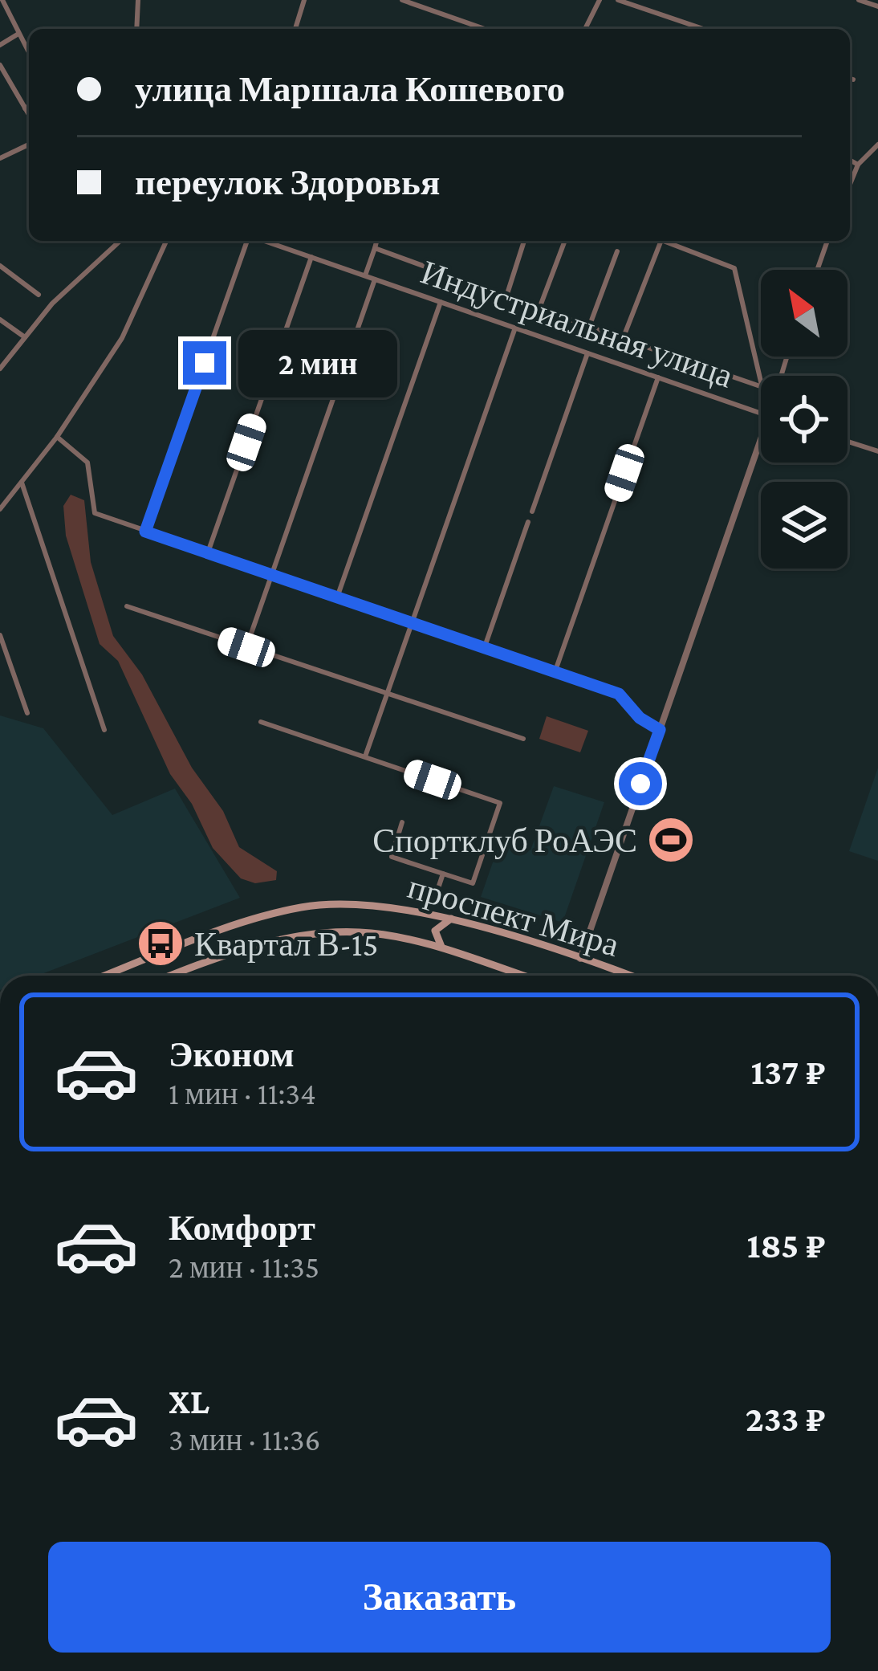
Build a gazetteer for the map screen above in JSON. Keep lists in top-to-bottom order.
{
  "streets": {
    "main road": ["проспект Мира"],
    "street": ["Индустриальная улица"]
  },
  "places": {
    "sports": ["Спортклуб РоАЭС"],
    "bus stop": ["Квартал В-15"]
  },
  "north": "top left",
  "page": {
    "banner": ["улица Маршала Кошевого", "переулок Здоровья"],
    "bubble": "2 мин",
    "list": [
      {
        "name": "Эконом",
        "note": "1 мин · 11:34",
        "value": "137 ₽"
      },
      {
        "name": "Комфорт",
        "note": "2 мин · 11:35",
        "value": "185 ₽"
      },
      {
        "name": "XL",
        "note": "3 мин · 11:36",
        "value": "233 ₽"
      }
    ],
    "buttons": "Заказать"
  }
}
